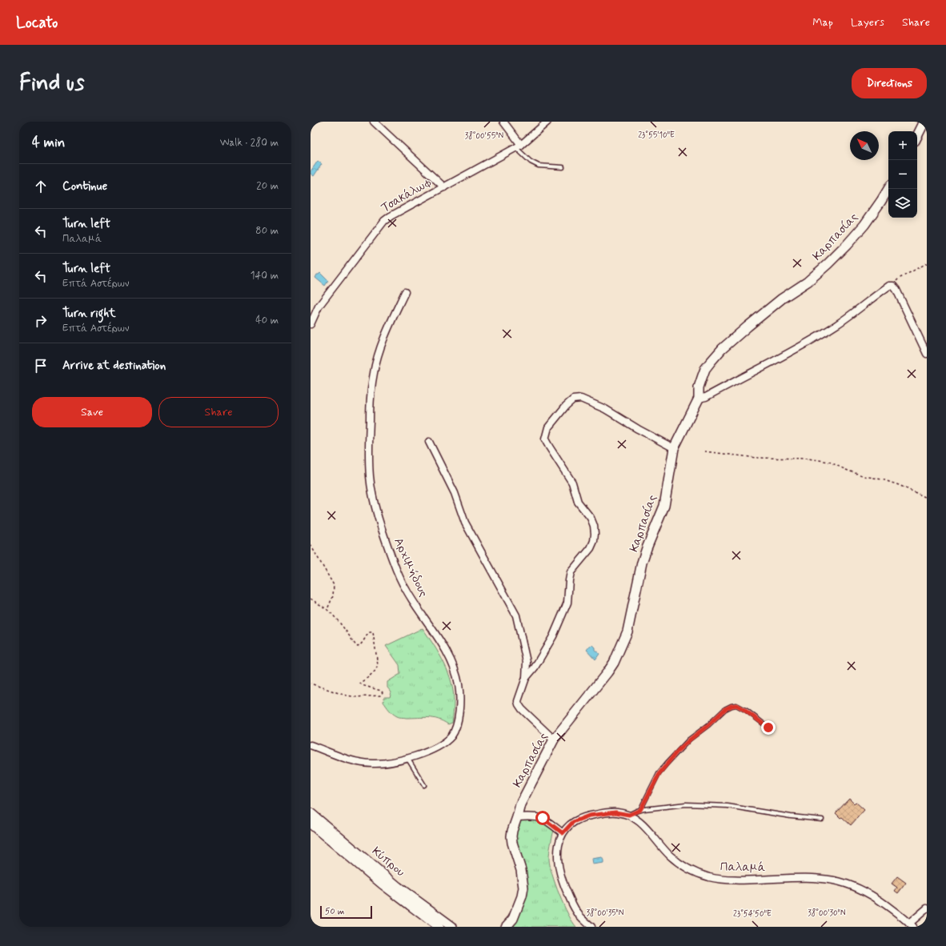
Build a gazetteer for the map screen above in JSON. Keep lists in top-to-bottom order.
{
  "streets": {
    "street": [
      "Τσακάλωφ",
      "Καρπασίας",
      "Αρχιμήδους",
      "Κύπρου",
      "Παλαμά"
    ]
  },
  "scale_bar": "50 m",
  "north": "top left",
  "page": {
    "header": "Locato",
    "nav": ["Map", "Layers", "Share"],
    "buttons": [
      "Directions",
      ["Save", "Share"]
    ],
    "title": "Find us",
    "heading": ["4 min", "Walk · 280 m"],
    "map_buttons": ["+", "−"],
    "list": [
      ["Continue", "20 m"],
      ["Turn left", "Παλαμά", "80 m"],
      ["Turn left", "Επτά Αστέρων", "140 m"],
      ["Turn right", "Επτά Αστέρων", "40 m"],
      "Arrive at destination"
    ],
    "scale": "50 m"
  },
  "coordinates": [
    "23°55'10\"E",
    "38°00'55\"N",
    "38°00'35\"N",
    "38°00'30\"N",
    "23°54'50\"E"
  ]
}
